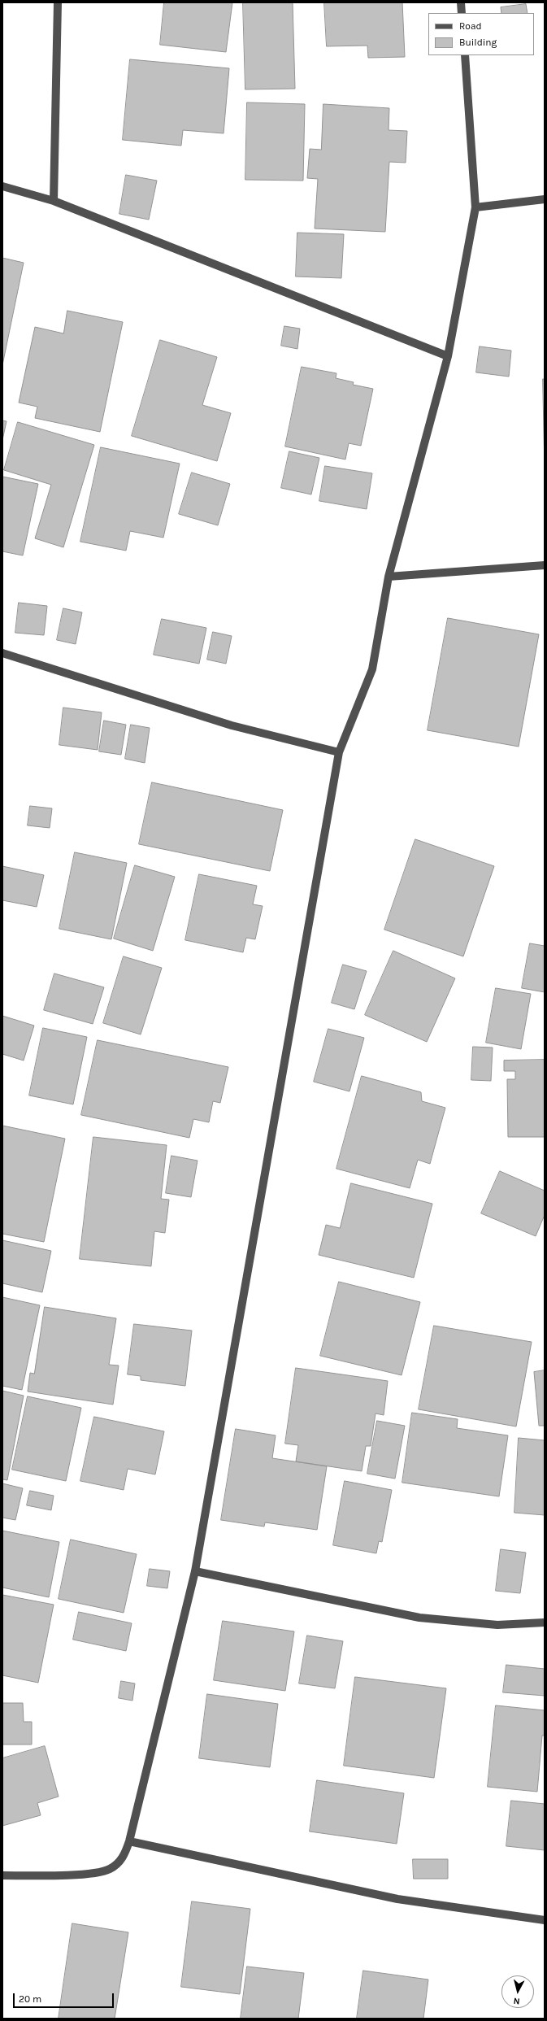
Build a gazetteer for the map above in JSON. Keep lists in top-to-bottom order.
{
  "legend": ["Road", "Building"],
  "scale_bar": "20 m",
  "north": "bottom"
}
